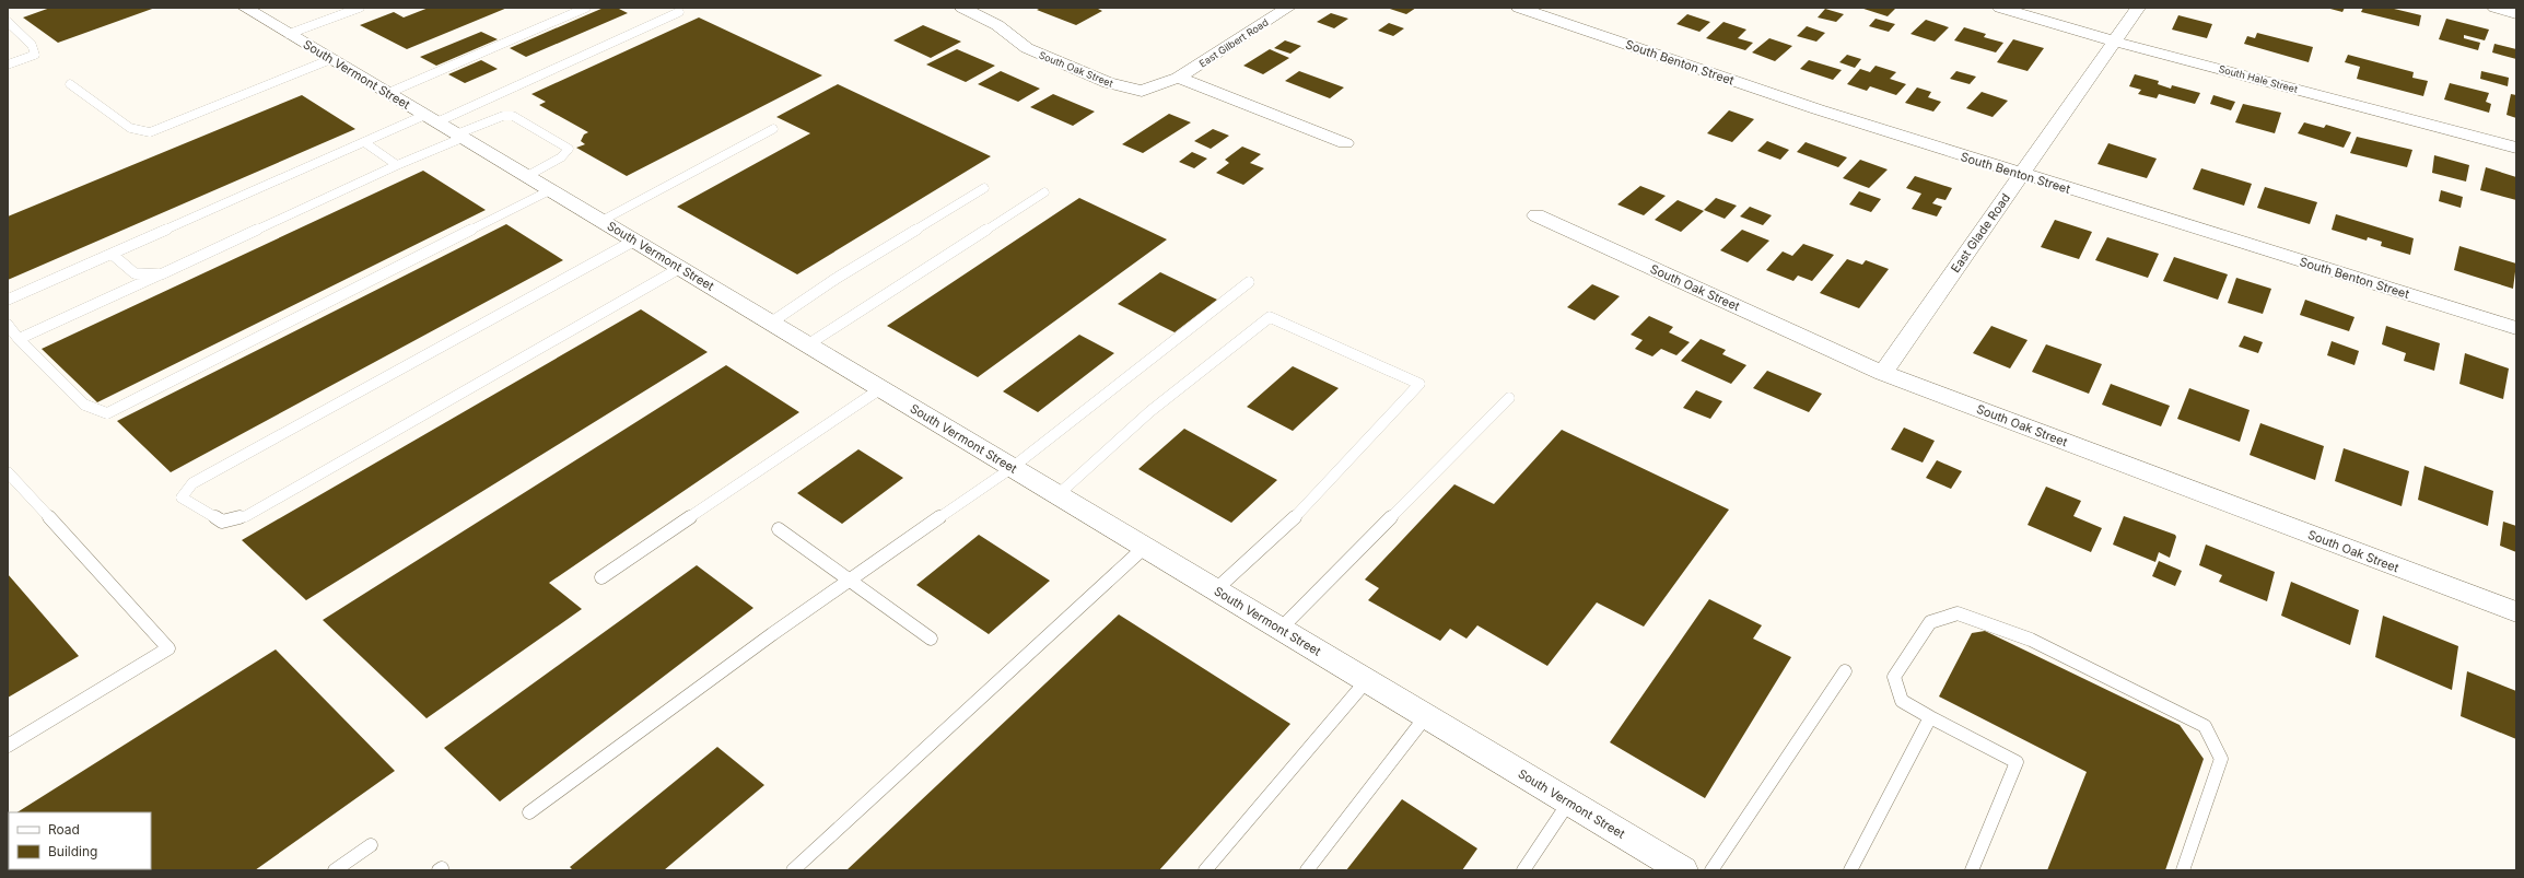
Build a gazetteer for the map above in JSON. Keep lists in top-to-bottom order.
{
  "streets": {
    "street": [
      "East Gilbert Road",
      "South Benton Street",
      "South Oak Street",
      "South Vermont Street",
      "South Hale Street",
      "East Glade Road"
    ]
  },
  "crossings": [
    ["East Gilbert Road", "South Oak Street"],
    ["South Benton Street", "East Glade Road"],
    ["South Oak Street", "East Glade Road"],
    ["South Hale Street", "East Glade Road"]
  ],
  "legend": ["Road", "Building"]
}
